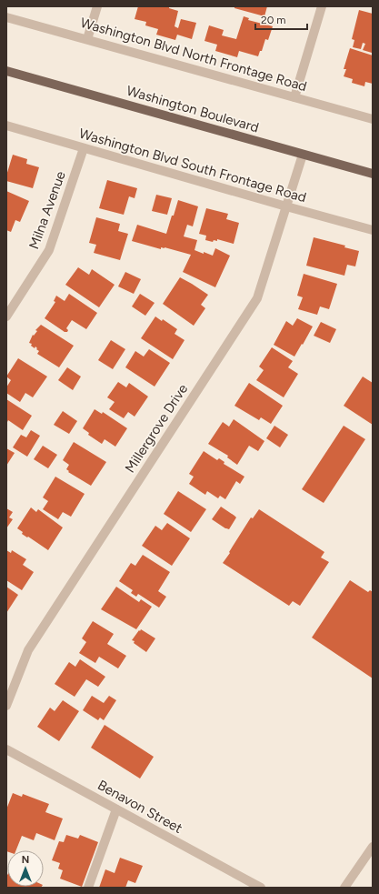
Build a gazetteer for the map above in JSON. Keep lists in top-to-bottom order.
{
  "streets": {
    "main road": ["Washington Boulevard"],
    "street": [
      "Washington Blvd North Frontage Road",
      "Washington Blvd South Frontage Road",
      "Milna Avenue",
      "Millergrove Drive",
      "Benavon Street"
    ]
  },
  "crossings": [
    ["Washington Boulevard", "Millergrove Drive"],
    ["Washington Blvd South Frontage Road", "Milna Avenue"],
    ["Washington Blvd South Frontage Road", "Millergrove Drive"]
  ],
  "scale_bar": "20 m",
  "north": "top"
}
